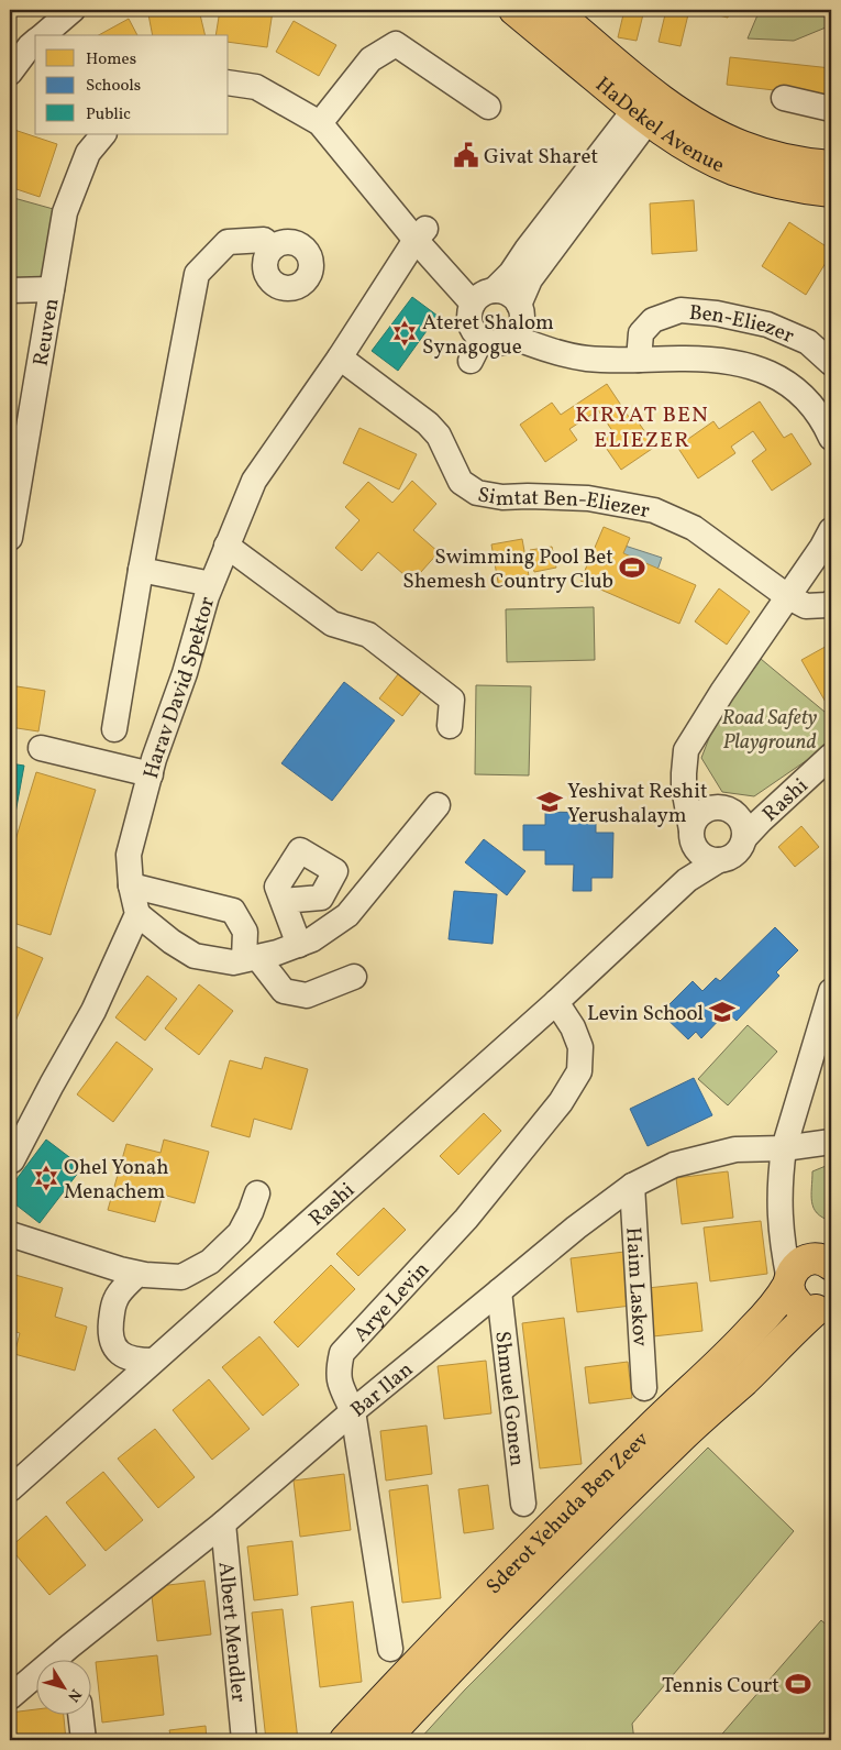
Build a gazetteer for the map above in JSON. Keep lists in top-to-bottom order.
{
  "streets": {
    "main road": ["HaDekel Avenue", "Sderot Yehuda Ben Zeev"],
    "street": [
      "Ben-Eliezer",
      "Reuven",
      "Simtat Ben-Eliezer",
      "Harav David Spektor",
      "Rashi",
      "Haim Laskov",
      "Arye Levin",
      "Bar Ilan",
      "Shmuel Gonen",
      "Albert Mendler"
    ]
  },
  "crossings": [
    ["Simtat Ben-Eliezer", "Harav David Spektor"],
    ["Rashi", "Arye Levin"],
    ["Haim Laskov", "Bar Ilan"],
    ["Arye Levin", "Bar Ilan"],
    ["Bar Ilan", "Shmuel Gonen"],
    ["Bar Ilan", "Albert Mendler"]
  ],
  "districts": ["KIRYAT BEN ELIEZER"],
  "parks": ["Road Safety Playground"],
  "places": {
    "public building": ["Givat Sharet"],
    "synagogue": ["Ateret Shalom Synagogue", "Ohel Yonah Menachem"],
    "sports": ["Swimming Pool Bet Shemesh Country Club", "Tennis Court"],
    "school or university": ["Yeshivat Reshit Yerushalaym", "Levin School"]
  },
  "legend": ["Homes", "Schools", "Public"],
  "north": "bottom right"
}
